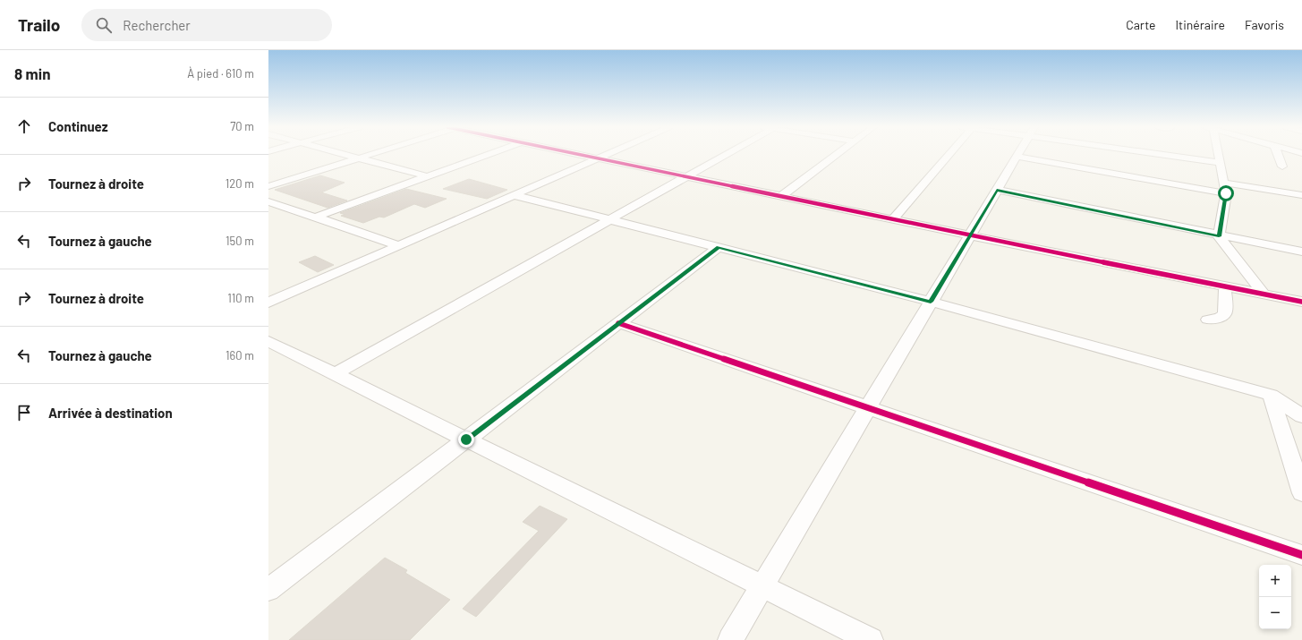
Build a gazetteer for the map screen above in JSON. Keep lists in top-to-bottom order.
{
  "page": {
    "header": "Trailo",
    "search": "Rechercher",
    "nav": ["Carte", "Itinéraire", "Favoris"],
    "heading": ["8 min", "À pied · 610 m"],
    "list": [
      ["Continuez", "70 m"],
      ["Tournez à droite", "120 m"],
      ["Tournez à gauche", "150 m"],
      ["Tournez à droite", "110 m"],
      ["Tournez à gauche", "160 m"],
      "Arrivée à destination"
    ],
    "map_buttons": ["+", "−"]
  }
}
